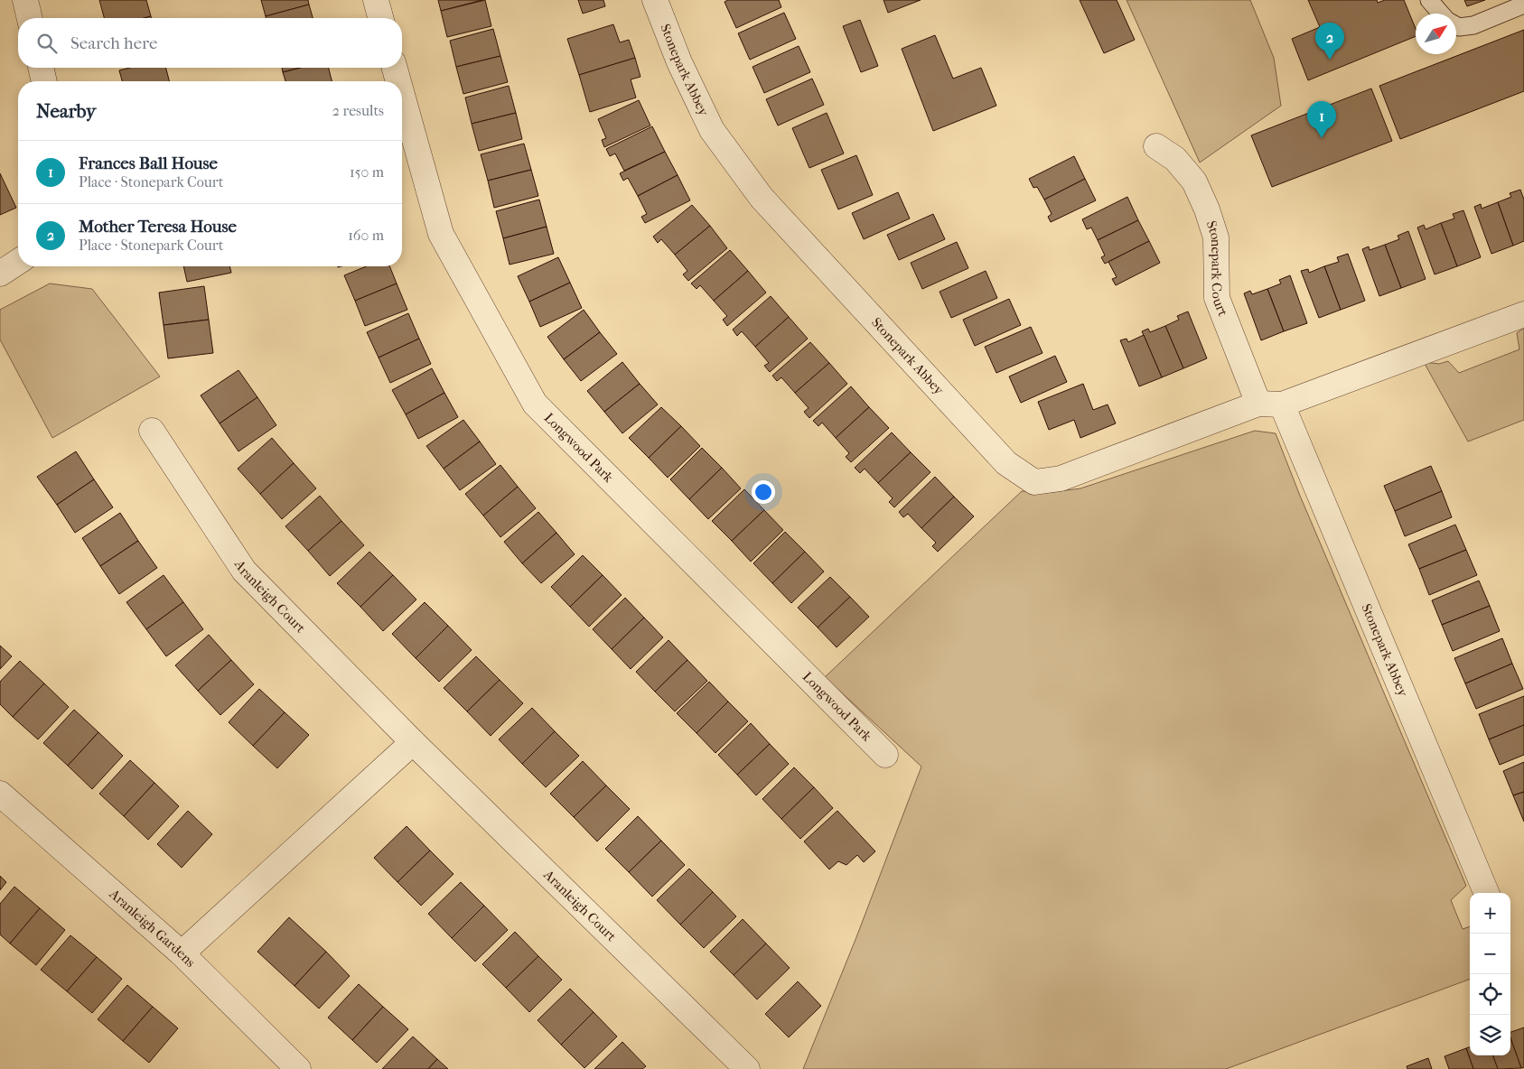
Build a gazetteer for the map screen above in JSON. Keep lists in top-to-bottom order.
{
  "streets": {
    "street": [
      "Stonepark Abbey",
      "Stonepark Court",
      "Longwood Park",
      "Aranleigh Court",
      "Aranleigh Gardens"
    ]
  },
  "crossings": [
    ["Stonepark Abbey", "Stonepark Court"]
  ],
  "north": "top right",
  "page": {
    "search": "Search here",
    "pins": ["2", "1"],
    "heading": ["Nearby", "2 results"],
    "list": [
      {
        "mark": "1",
        "name": "Frances Ball House",
        "note": "Place · Stonepark Court",
        "value": "150 m"
      },
      {
        "mark": "2",
        "name": "Mother Teresa House",
        "note": "Place · Stonepark Court",
        "value": "160 m"
      }
    ],
    "map_buttons": ["+", "−"]
  }
}
